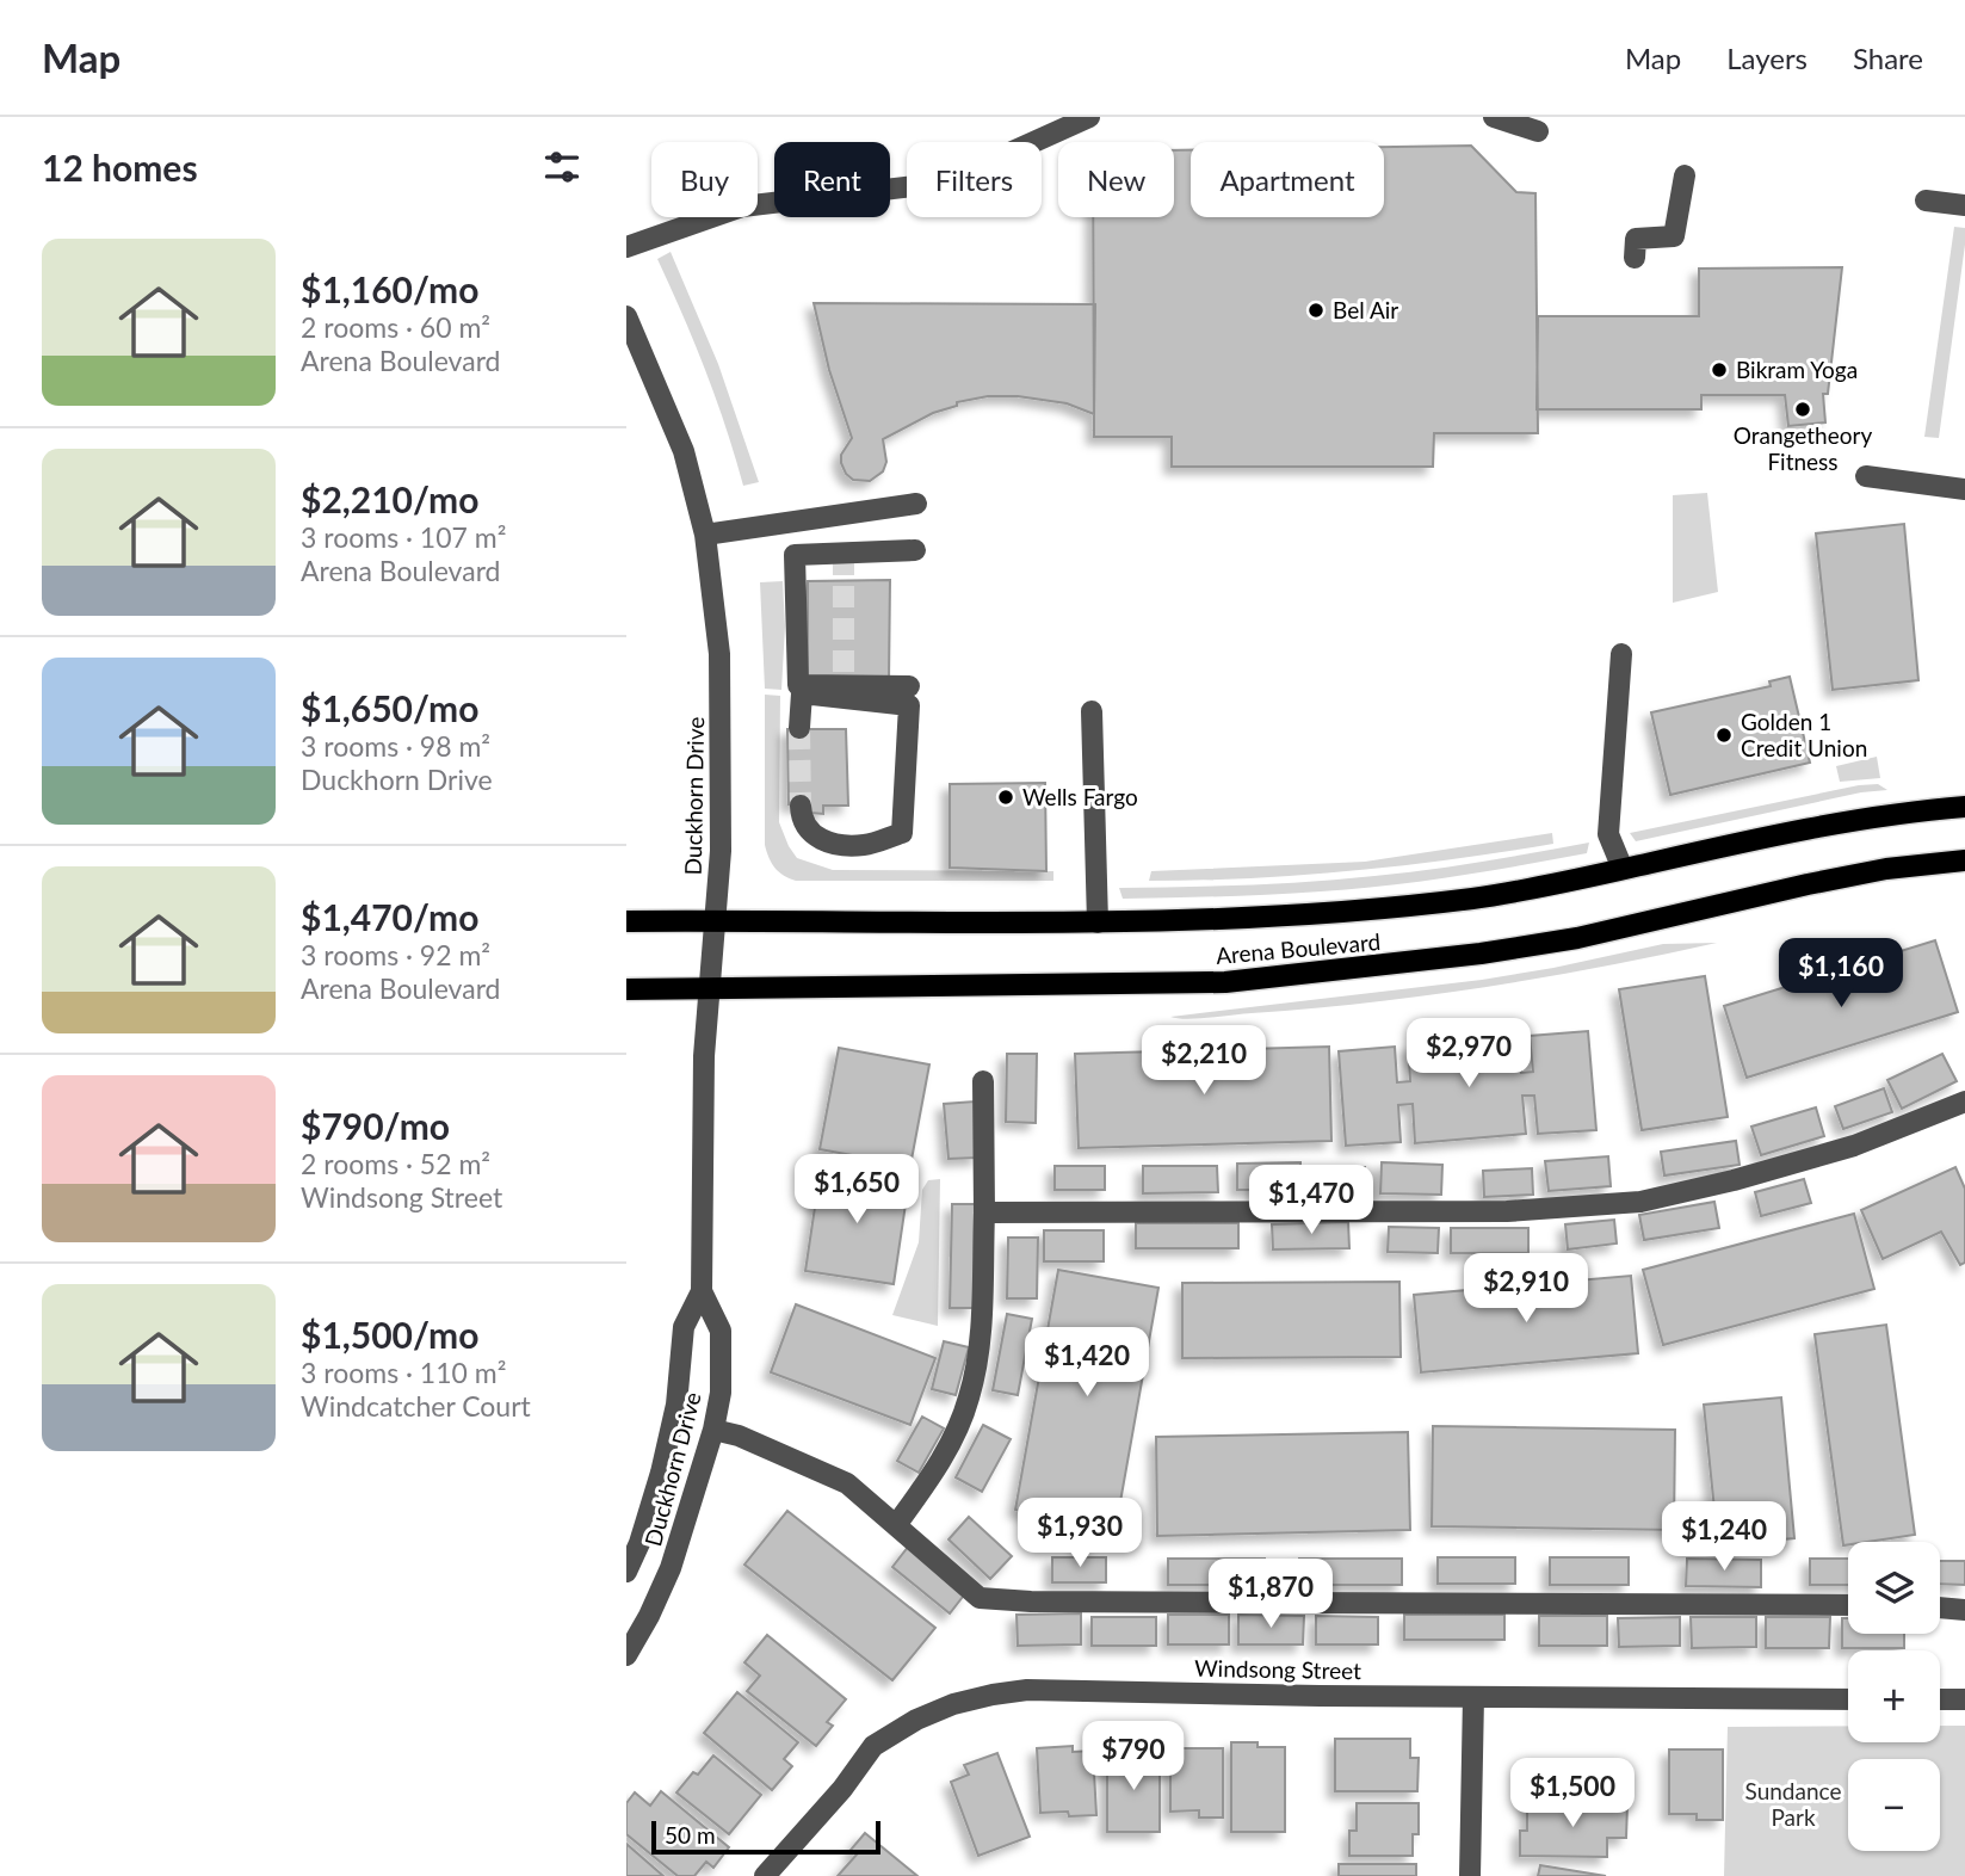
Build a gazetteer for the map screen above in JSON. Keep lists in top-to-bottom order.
{
  "streets": {
    "main road": ["Arena Boulevard"],
    "street": ["Duckhorn Drive", "Windsong Street"]
  },
  "crossings": [
    ["Duckhorn Drive", "Arena Boulevard"]
  ],
  "parks": ["Sundance Park"],
  "places": [
    "Bel Air",
    "Bikram Yoga",
    "Orangetheory Fitness",
    "Golden 1 Credit Union",
    "Wells Fargo"
  ],
  "scale_bar": "50 m",
  "page": {
    "header": "Map",
    "nav": ["Map", "Layers", "Share"],
    "heading": "12 homes",
    "chip": [
      "Buy",
      "Rent",
      "Filters",
      "New",
      "Apartment"
    ],
    "list": [
      {
        "name": "$1,160/mo",
        "note": "2 rooms · 60 m² · Arena Boulevard"
      },
      {
        "name": "$2,210/mo",
        "note": "3 rooms · 107 m² · Arena Boulevard"
      },
      {
        "name": "$1,650/mo",
        "note": "3 rooms · 98 m² · Duckhorn Drive"
      },
      {
        "name": "$1,470/mo",
        "note": "3 rooms · 92 m² · Arena Boulevard"
      },
      {
        "name": "$790/mo",
        "note": "2 rooms · 52 m² · Windsong Street"
      },
      {
        "name": "$1,500/mo",
        "note": "3 rooms · 110 m² · Windcatcher Court"
      }
    ],
    "price": [
      "$1,160",
      "$2,970",
      "$2,210",
      "$1,650",
      "$1,470",
      "$2,910",
      "$1,420",
      "$1,930",
      "$1,240",
      "$1,870",
      "$790",
      "$1,500"
    ],
    "map_buttons": ["+", "−"],
    "scale": "50 m"
  }
}
